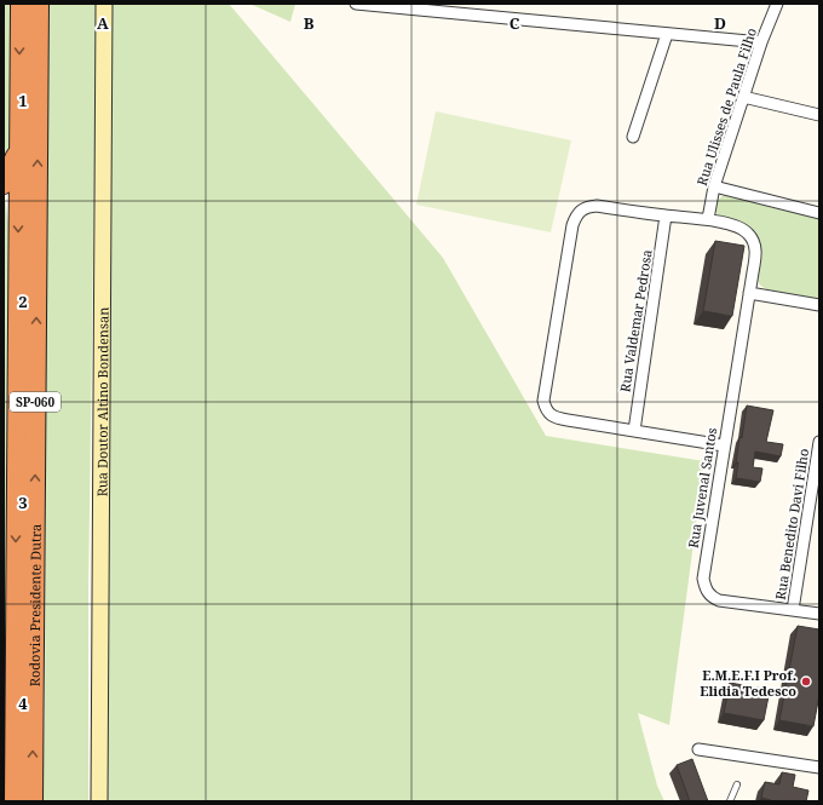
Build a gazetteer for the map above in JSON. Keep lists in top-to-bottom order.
{
  "streets": {
    "highway": ["SP-060", "Rodovia Presidente Dutra"],
    "street": [
      "Rua Ulisses de Paula Filho",
      "Rua Valdemar Pedrosa",
      "Rua Doutor Altino Bondensan",
      "Rua Juvenal Santos",
      "Rua Benedito Davi Filho"
    ]
  },
  "crossings": [
    ["Rua Ulisses de Paula Filho", "Rua Juvenal Santos"],
    ["Rua Valdemar Pedrosa", "Rua Juvenal Santos"],
    ["Rua Juvenal Santos", "Rua Benedito Davi Filho"]
  ],
  "places": ["E.M.E.F.I Prof. Elidia Tedesco"],
  "grid": {
    "columns": [
      "A",
      "B",
      "C",
      "D"
    ],
    "rows": [
      "1",
      "2",
      "3",
      "4"
    ]
  }
}
